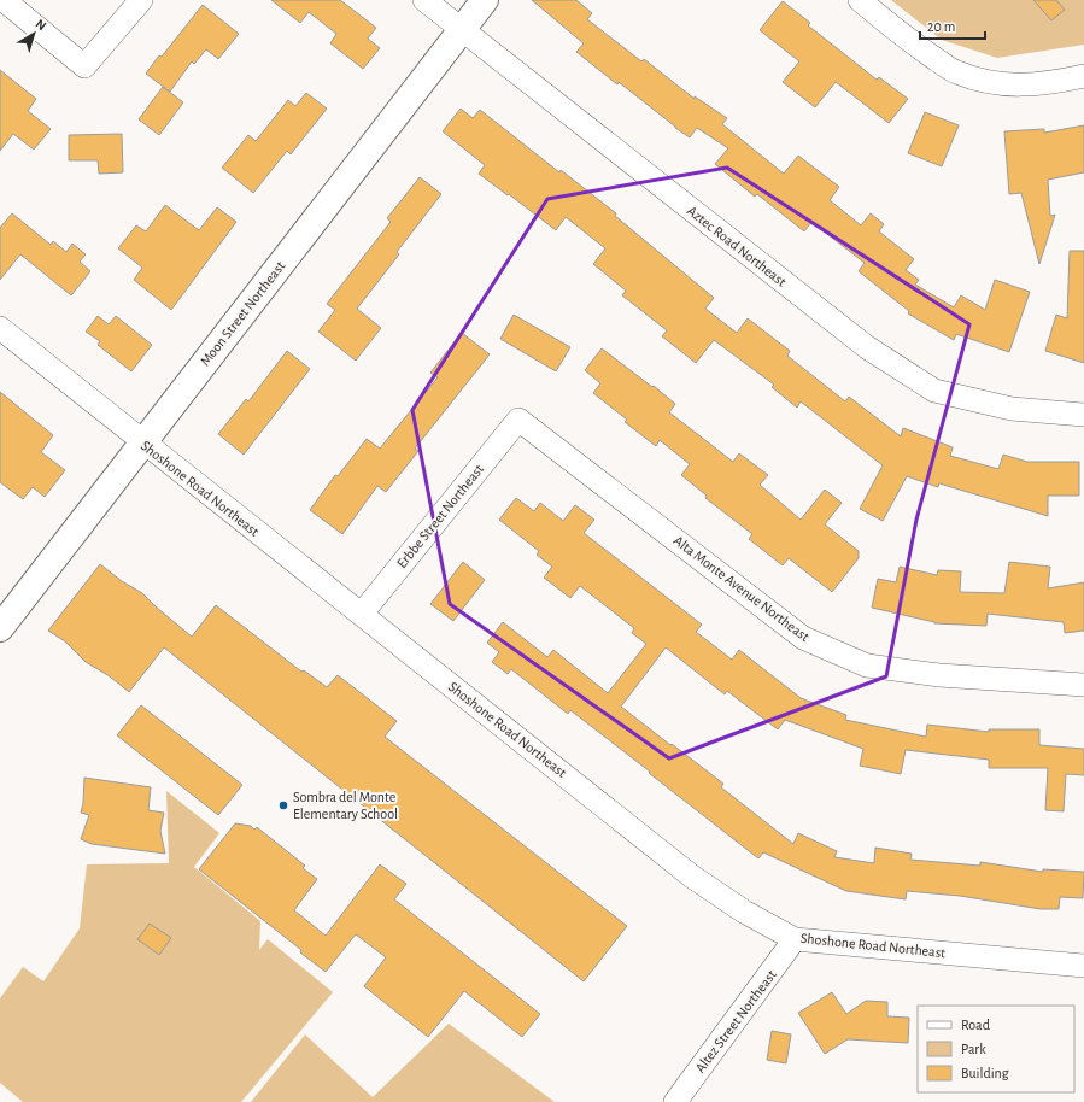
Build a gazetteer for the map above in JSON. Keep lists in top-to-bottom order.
{
  "streets": {
    "street": [
      "Aztec Road Northeast",
      "Moon Street Northeast",
      "Shoshone Road Northeast",
      "Erbbe Street Northeast",
      "Alta Monte Avenue Northeast",
      "Altez Street Northeast"
    ]
  },
  "crossings": [
    ["Aztec Road Northeast", "Moon Street Northeast"],
    ["Moon Street Northeast", "Shoshone Road Northeast"],
    ["Shoshone Road Northeast", "Erbbe Street Northeast"],
    ["Shoshone Road Northeast", "Altez Street Northeast"],
    ["Erbbe Street Northeast", "Alta Monte Avenue Northeast"]
  ],
  "places": ["Sombra del Monte Elementary School"],
  "legend": ["Road", "Park", "Building"],
  "scale_bar": "20 m",
  "north": "top right"
}
